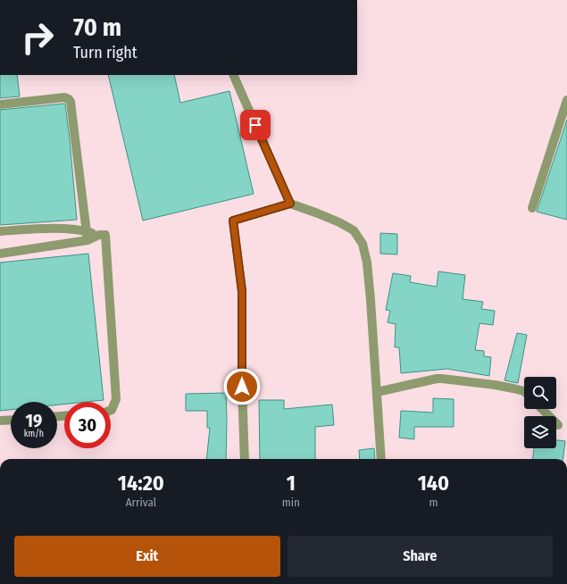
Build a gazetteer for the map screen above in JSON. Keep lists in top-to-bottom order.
{
  "page": {
    "turn": ["70 m", "Turn right"],
    "speed": "19 km/h",
    "limit": "30",
    "eta": [
      "14:20",
      "Arrival",
      "1",
      "min",
      "140",
      "m"
    ],
    "buttons": ["Exit", "Share"]
  }
}
